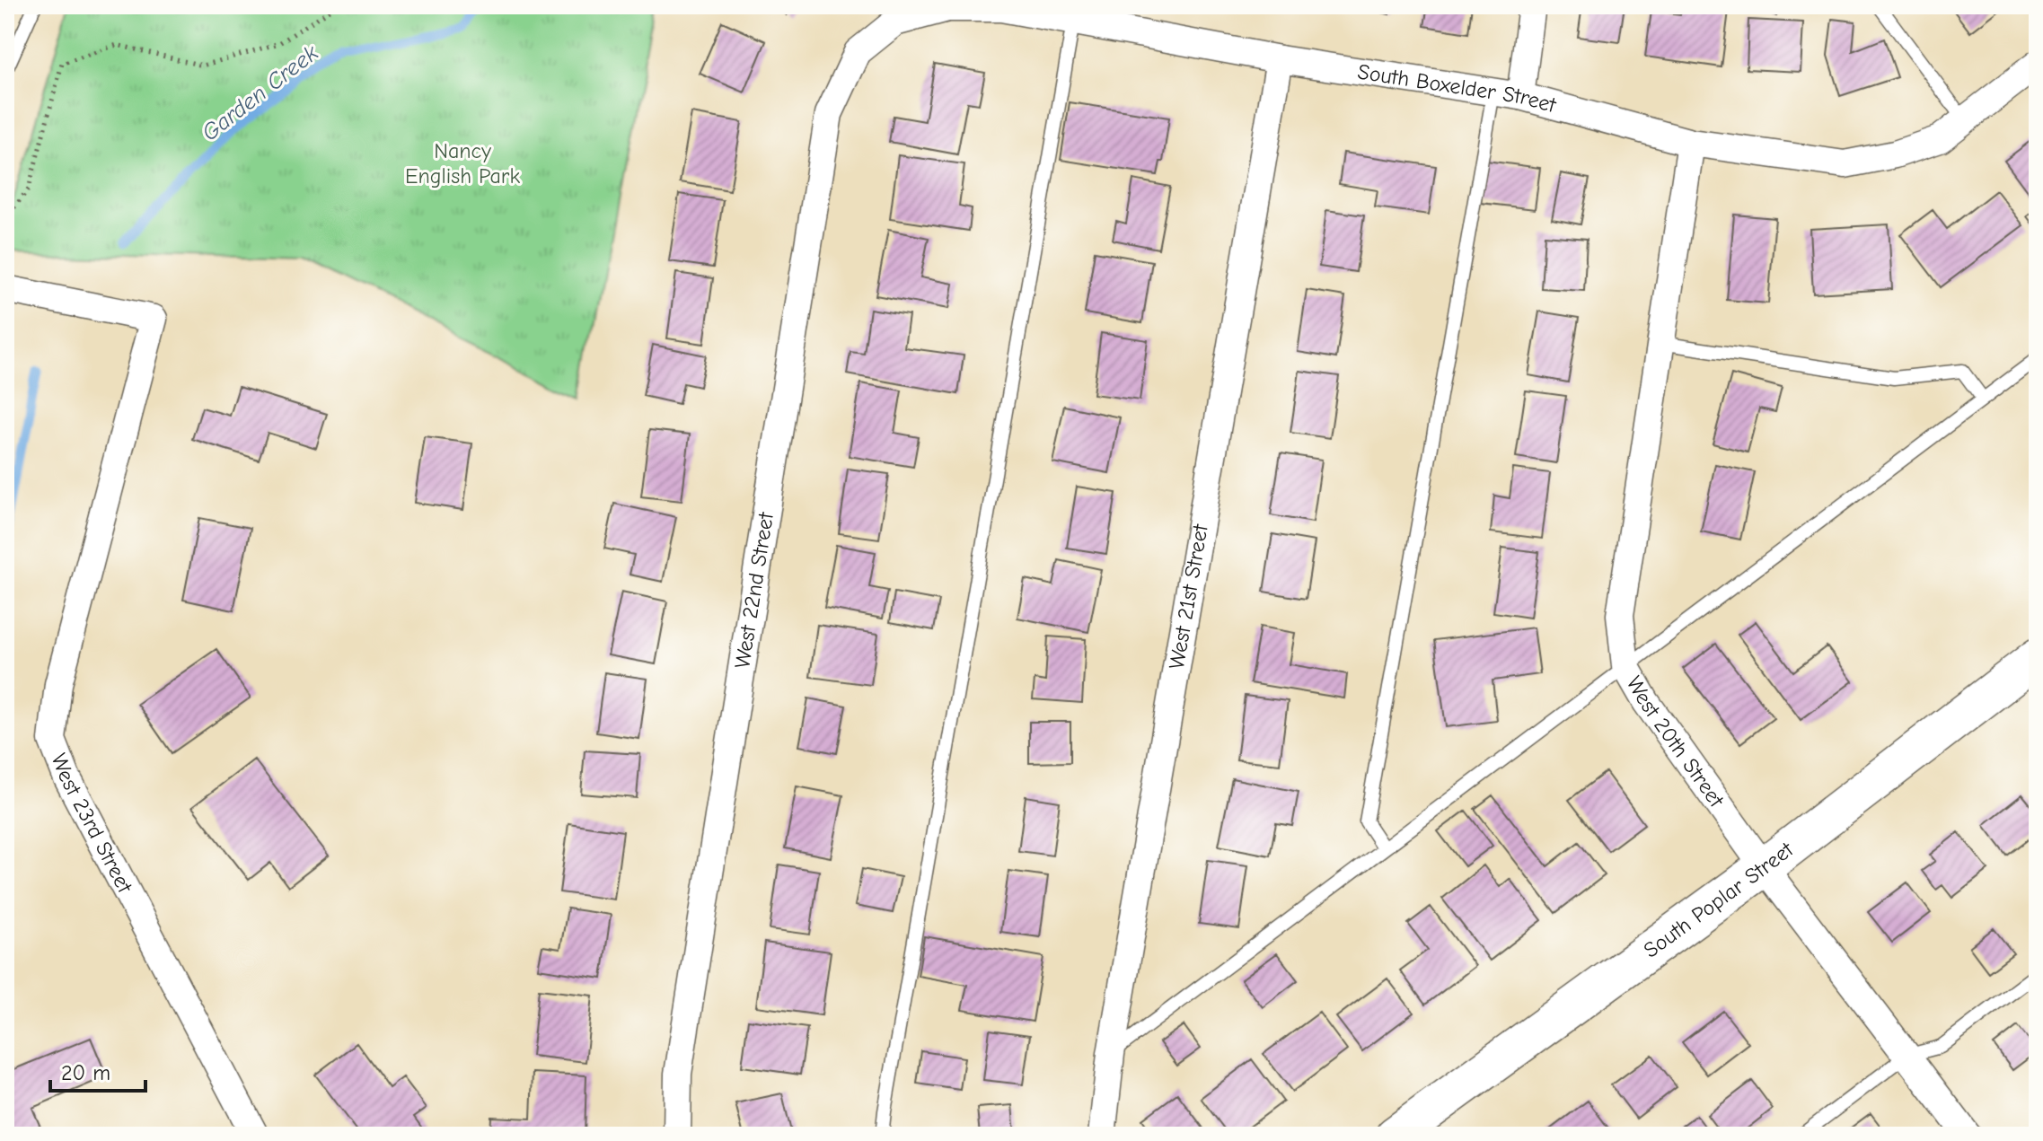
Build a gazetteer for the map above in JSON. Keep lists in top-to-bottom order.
{
  "streets": {
    "main road": ["South Poplar Street"],
    "street": [
      "South Boxelder Street",
      "West 22nd Street",
      "West 21st Street",
      "West 20th Street",
      "West 23rd Street"
    ]
  },
  "crossings": [
    ["South Boxelder Street", "West 22nd Street"],
    ["South Boxelder Street", "West 21st Street"],
    ["South Boxelder Street", "West 20th Street"],
    ["West 20th Street", "South Poplar Street"]
  ],
  "water": ["Garden Creek"],
  "parks": ["Nancy English Park"],
  "scale_bar": "20 m"
}
